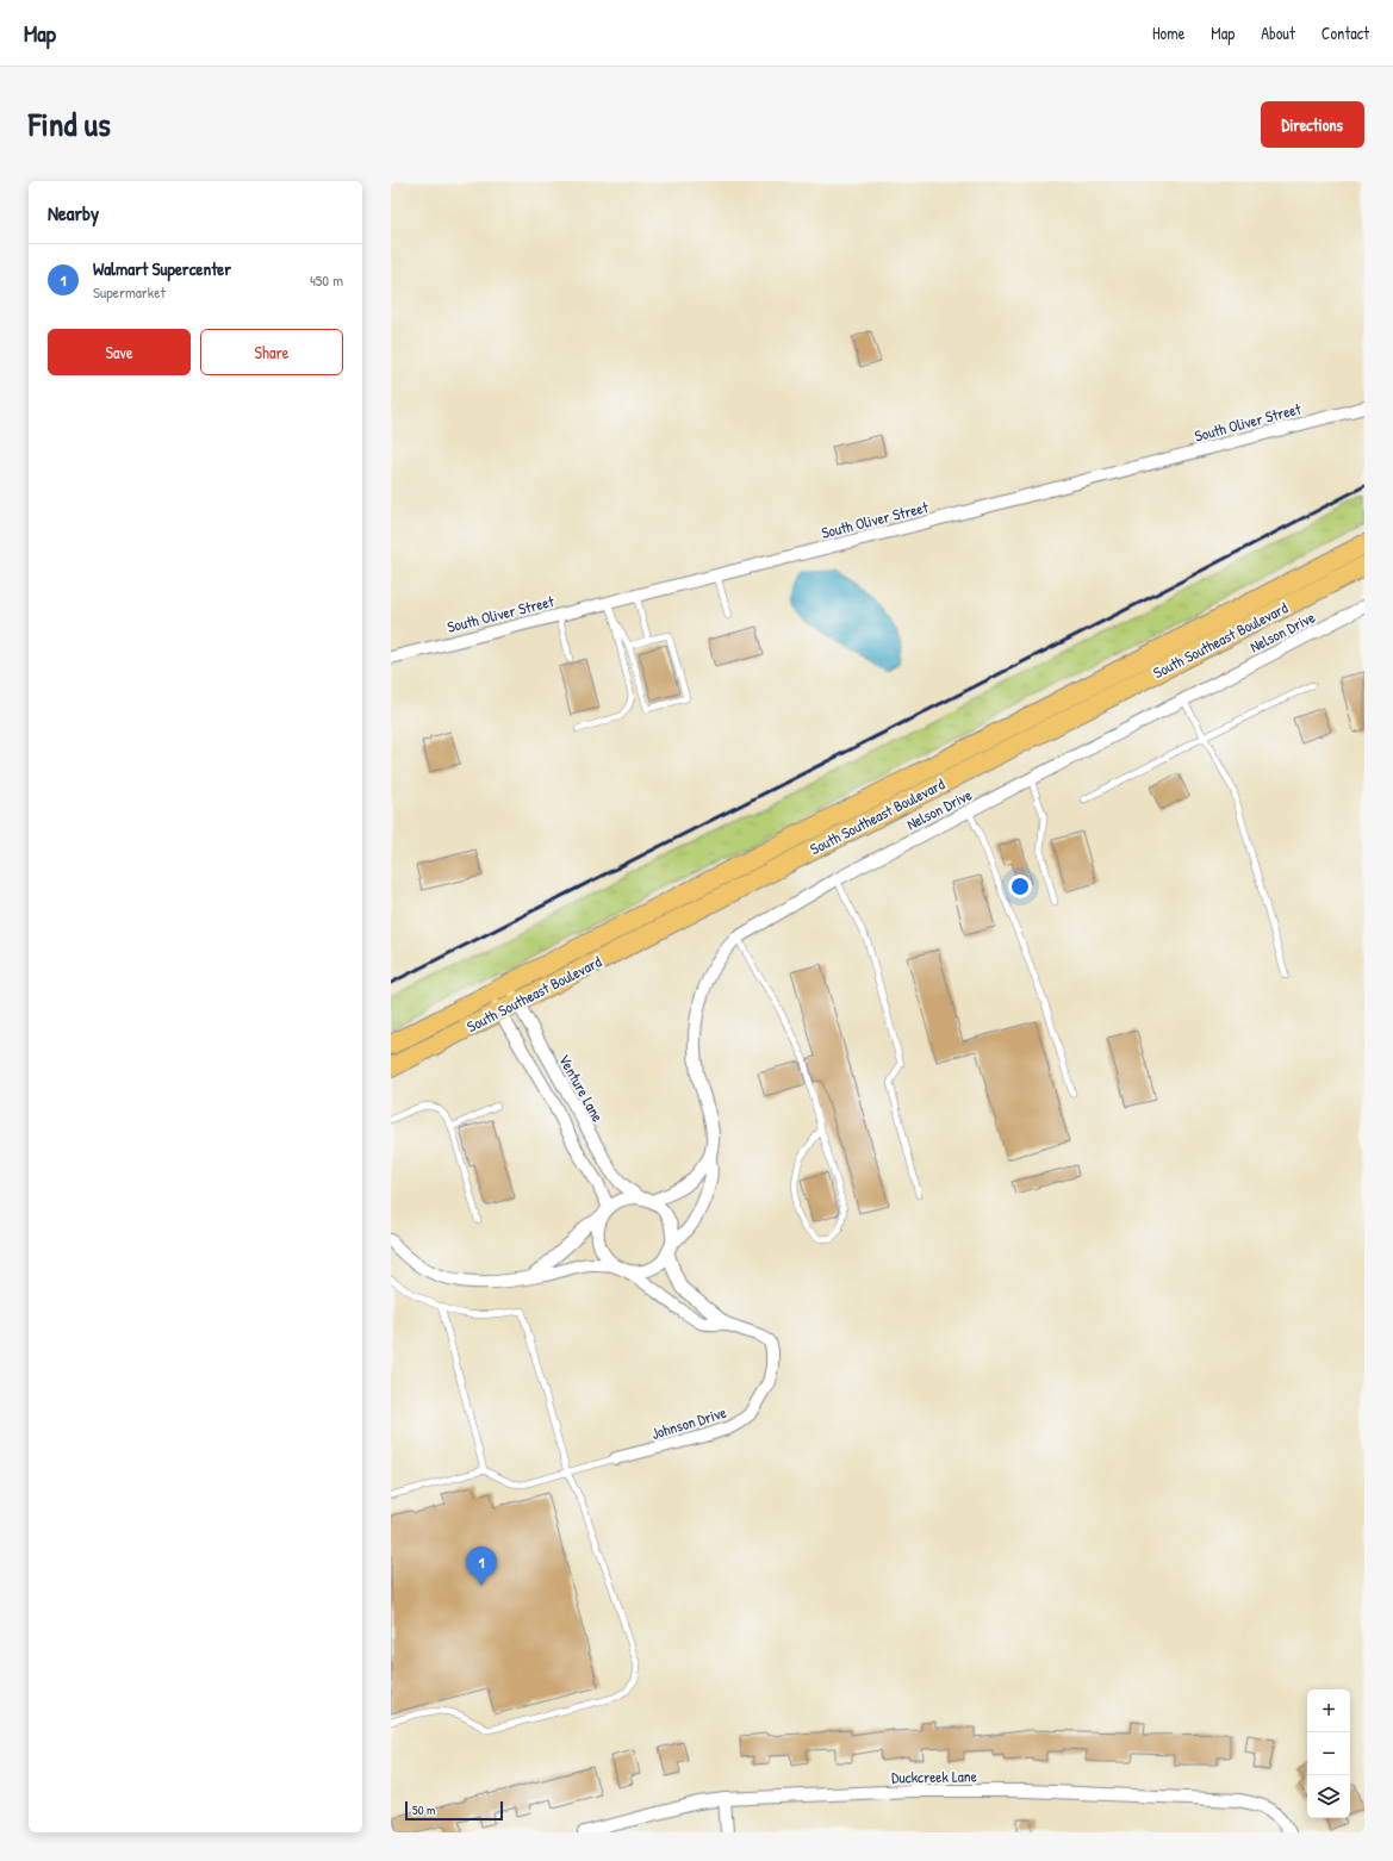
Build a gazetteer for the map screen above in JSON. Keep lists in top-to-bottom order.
{
  "streets": {
    "main road": ["South Southeast Boulevard"],
    "street": [
      "South Oliver Street",
      "Nelson Drive",
      "Venture Lane",
      "Johnson Drive",
      "Duckcreek Lane"
    ]
  },
  "crossings": [
    ["Nelson Drive", "Venture Lane"],
    ["South Southeast Boulevard", "Venture Lane"]
  ],
  "scale_bar": "50 m",
  "page": {
    "header": "Map",
    "nav": [
      "Home",
      "Map",
      "About",
      "Contact"
    ],
    "title": "Find us",
    "buttons": [
      "Directions",
      ["Save", "Share"]
    ],
    "heading": "Nearby",
    "list": [
      {
        "mark": "1",
        "name": "Walmart Supercenter",
        "note": "Supermarket",
        "value": "450 m"
      }
    ],
    "pins": "1",
    "map_buttons": ["+", "−"],
    "scale": "50 m"
  }
}
